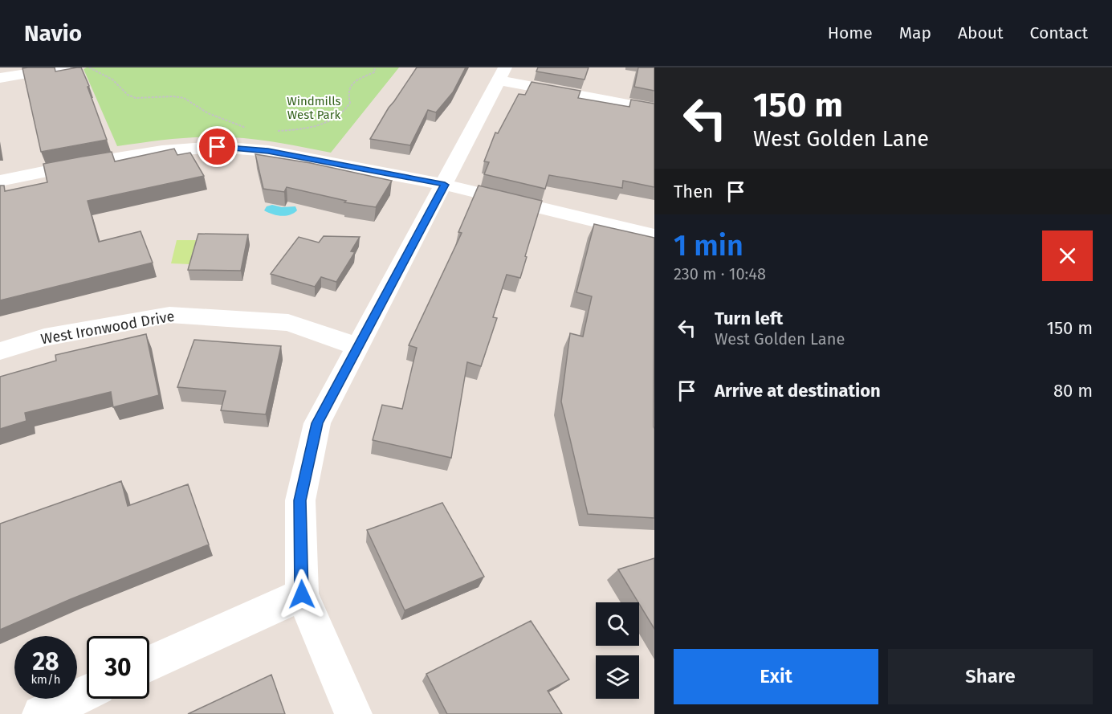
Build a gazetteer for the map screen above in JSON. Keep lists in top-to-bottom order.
{
  "streets": {
    "street": ["West Ironwood Drive"]
  },
  "parks": ["Windmills West Park"],
  "page": {
    "header": "Navio",
    "nav": [
      "Home",
      "Map",
      "About",
      "Contact"
    ],
    "turn": ["150 m", "West Golden Lane"],
    "then": "Then",
    "heading": ["1 min", "230 m · 10:48"],
    "list": [
      {
        "name": "Turn left",
        "note": "West Golden Lane",
        "value": "150 m"
      },
      {
        "name": "Arrive at destination",
        "value": "80 m"
      }
    ],
    "speed": "28 km/h",
    "limit": "30",
    "buttons": ["Exit", "Share"]
  }
}
